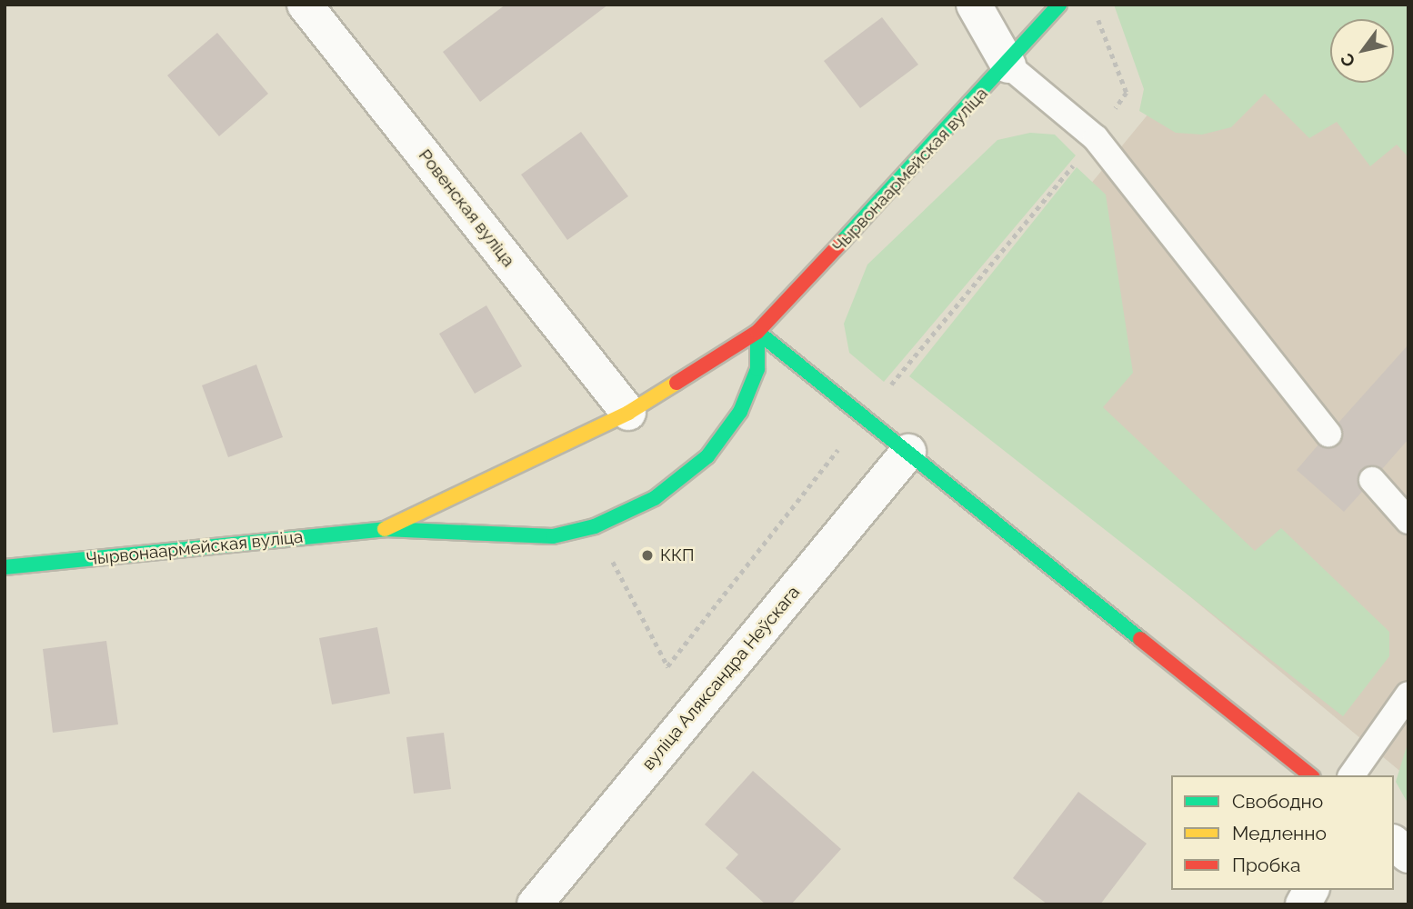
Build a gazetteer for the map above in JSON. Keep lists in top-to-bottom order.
{
  "streets": {
    "main road": ["Чырвонаармейская вуліца"],
    "street": ["Ровенская вуліца", "вуліца Аляксандра Неўскага"]
  },
  "crossings": [
    ["Чырвонаармейская вуліца", "Ровенская вуліца"]
  ],
  "places": ["ККП"],
  "legend": ["Свободно", "Медленно", "Пробка"],
  "north": "bottom left"
}
